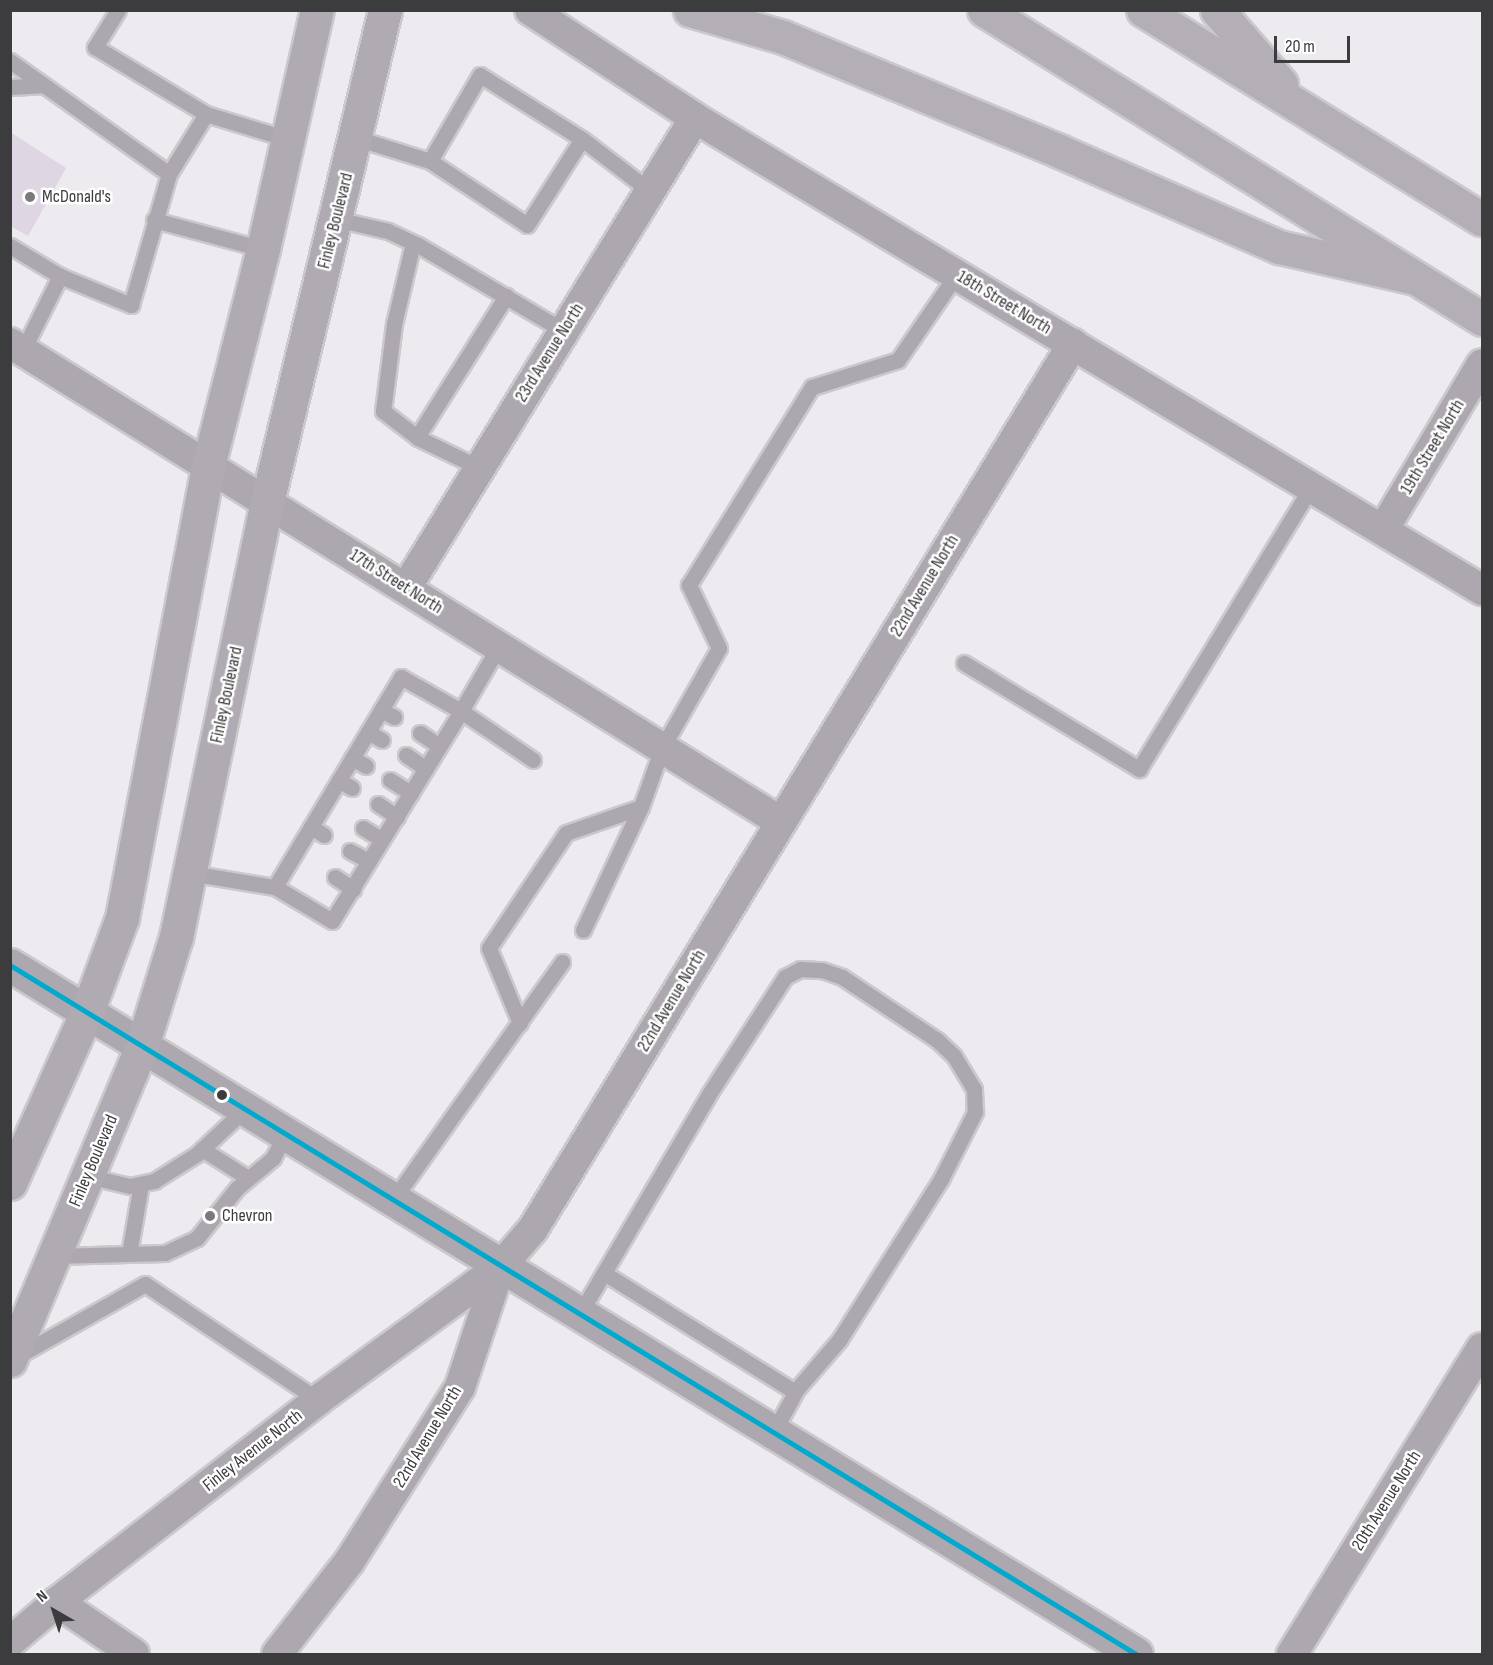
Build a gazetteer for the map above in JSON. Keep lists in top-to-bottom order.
{
  "streets": {
    "main road": ["Finley Boulevard"],
    "street": [
      "18th Street North",
      "23rd Avenue North",
      "19th Street North",
      "17th Street North",
      "22nd Avenue North",
      "Finley Avenue North",
      "20th Avenue North"
    ]
  },
  "crossings": [
    ["Finley Boulevard", "17th Street North"],
    ["18th Street North", "23rd Avenue North"],
    ["18th Street North", "19th Street North"],
    ["18th Street North", "22nd Avenue North"],
    ["23rd Avenue North", "17th Street North"],
    ["17th Street North", "22nd Avenue North"],
    ["22nd Avenue North", "Finley Avenue North"]
  ],
  "places": ["McDonald's", "Chevron"],
  "scale_bar": "20 m",
  "north": "top left"
}
